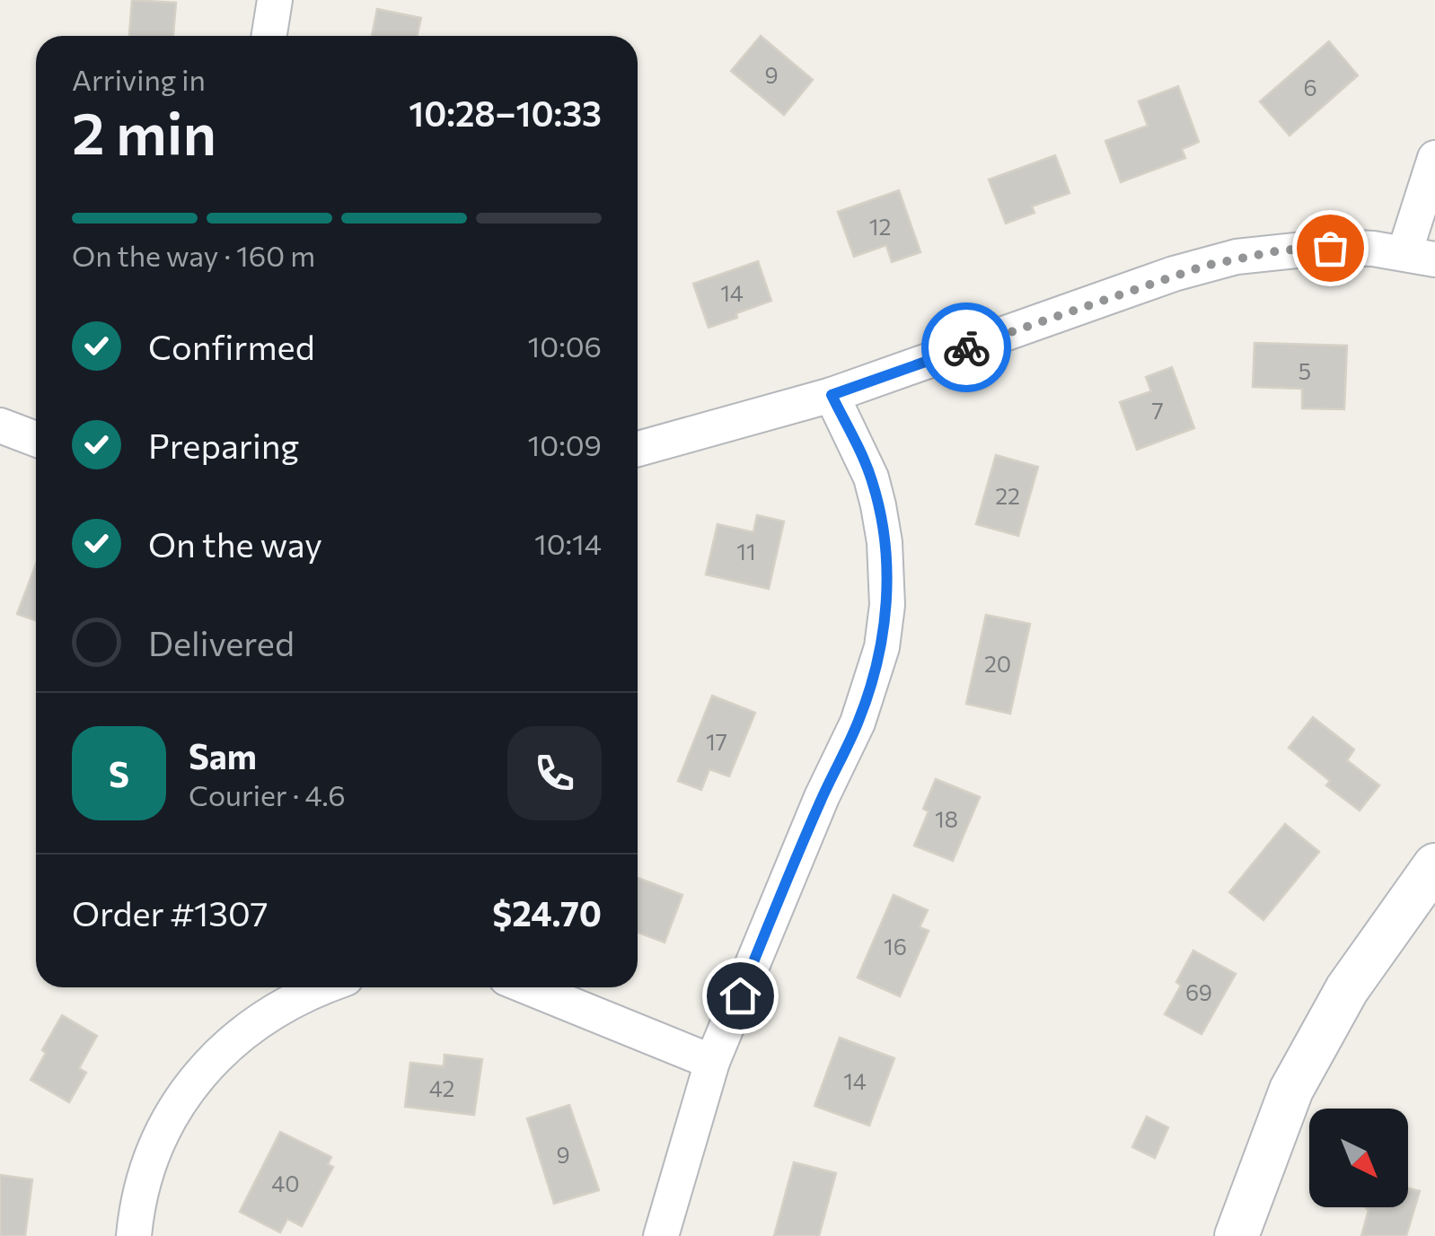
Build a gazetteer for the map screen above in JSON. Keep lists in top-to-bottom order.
{
  "house_numbers": [
    "9",
    "6",
    "12",
    "14",
    "5",
    "7",
    "22",
    "11",
    "20",
    "17",
    "18",
    "16",
    "69",
    "14",
    "42",
    "9",
    "40"
  ],
  "north": "bottom right",
  "page": {
    "heading": ["2 min", "Arriving in", "10:28–10:33"],
    "panel": [
      "Sam",
      "Courier · 4.6",
      "Order #1307",
      "$24.70"
    ],
    "bar": "On the way · 160 m",
    "list": [
      ["Confirmed", "10:06"],
      ["Preparing", "10:09"],
      ["On the way", "10:14"],
      "Delivered"
    ],
    "round": "S"
  }
}
